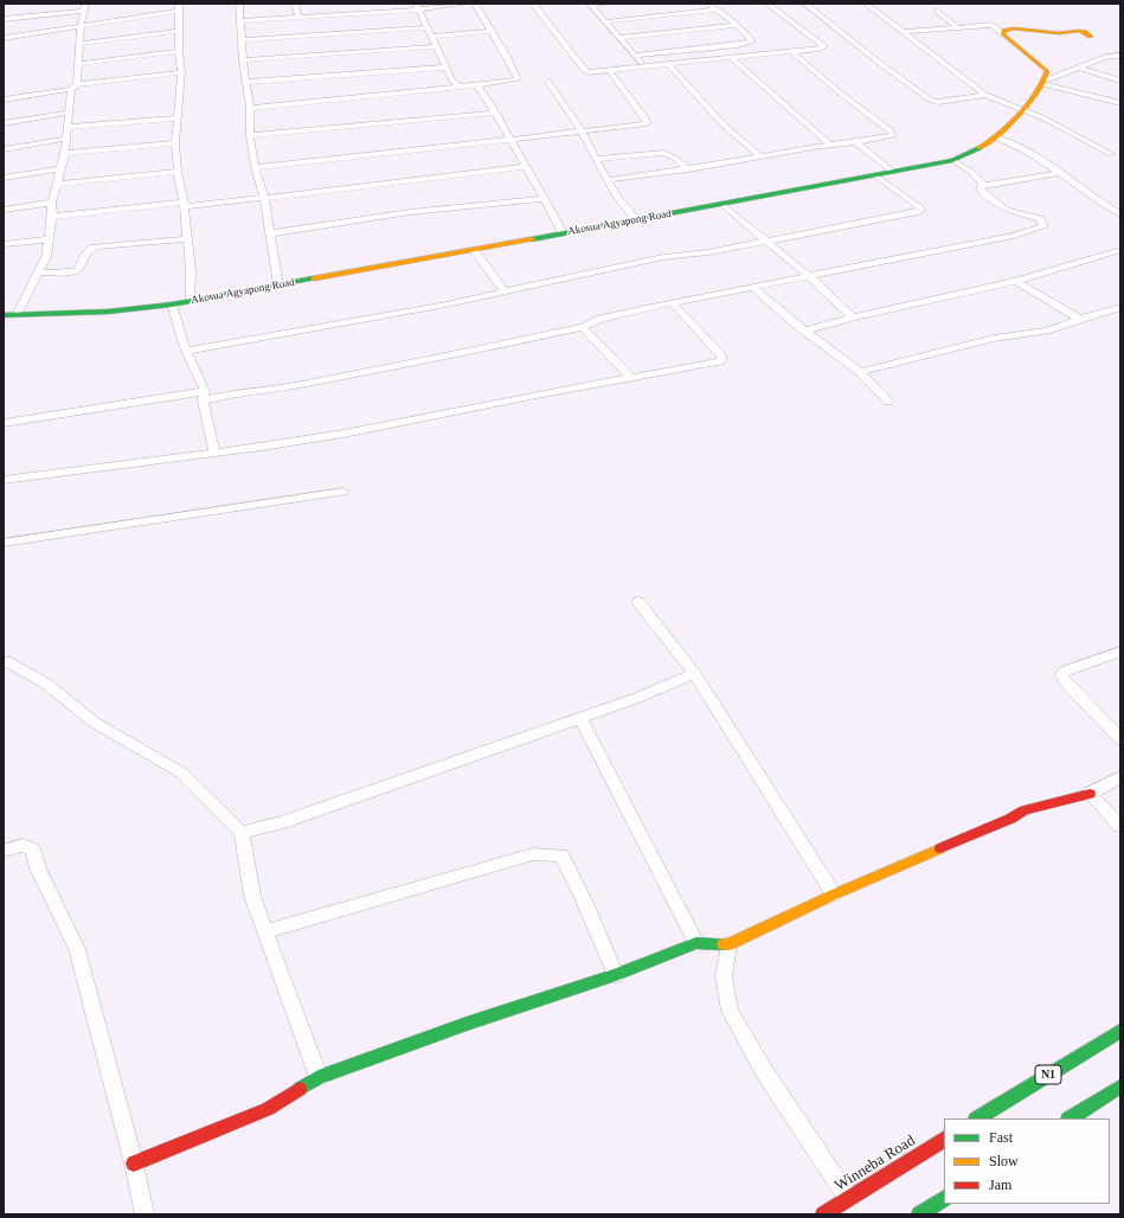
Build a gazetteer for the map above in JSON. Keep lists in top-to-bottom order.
{
  "streets": {
    "main road": ["Akosua Agyapong Road", "N1", "Winneba Road"]
  },
  "legend": ["Fast", "Slow", "Jam"]
}
